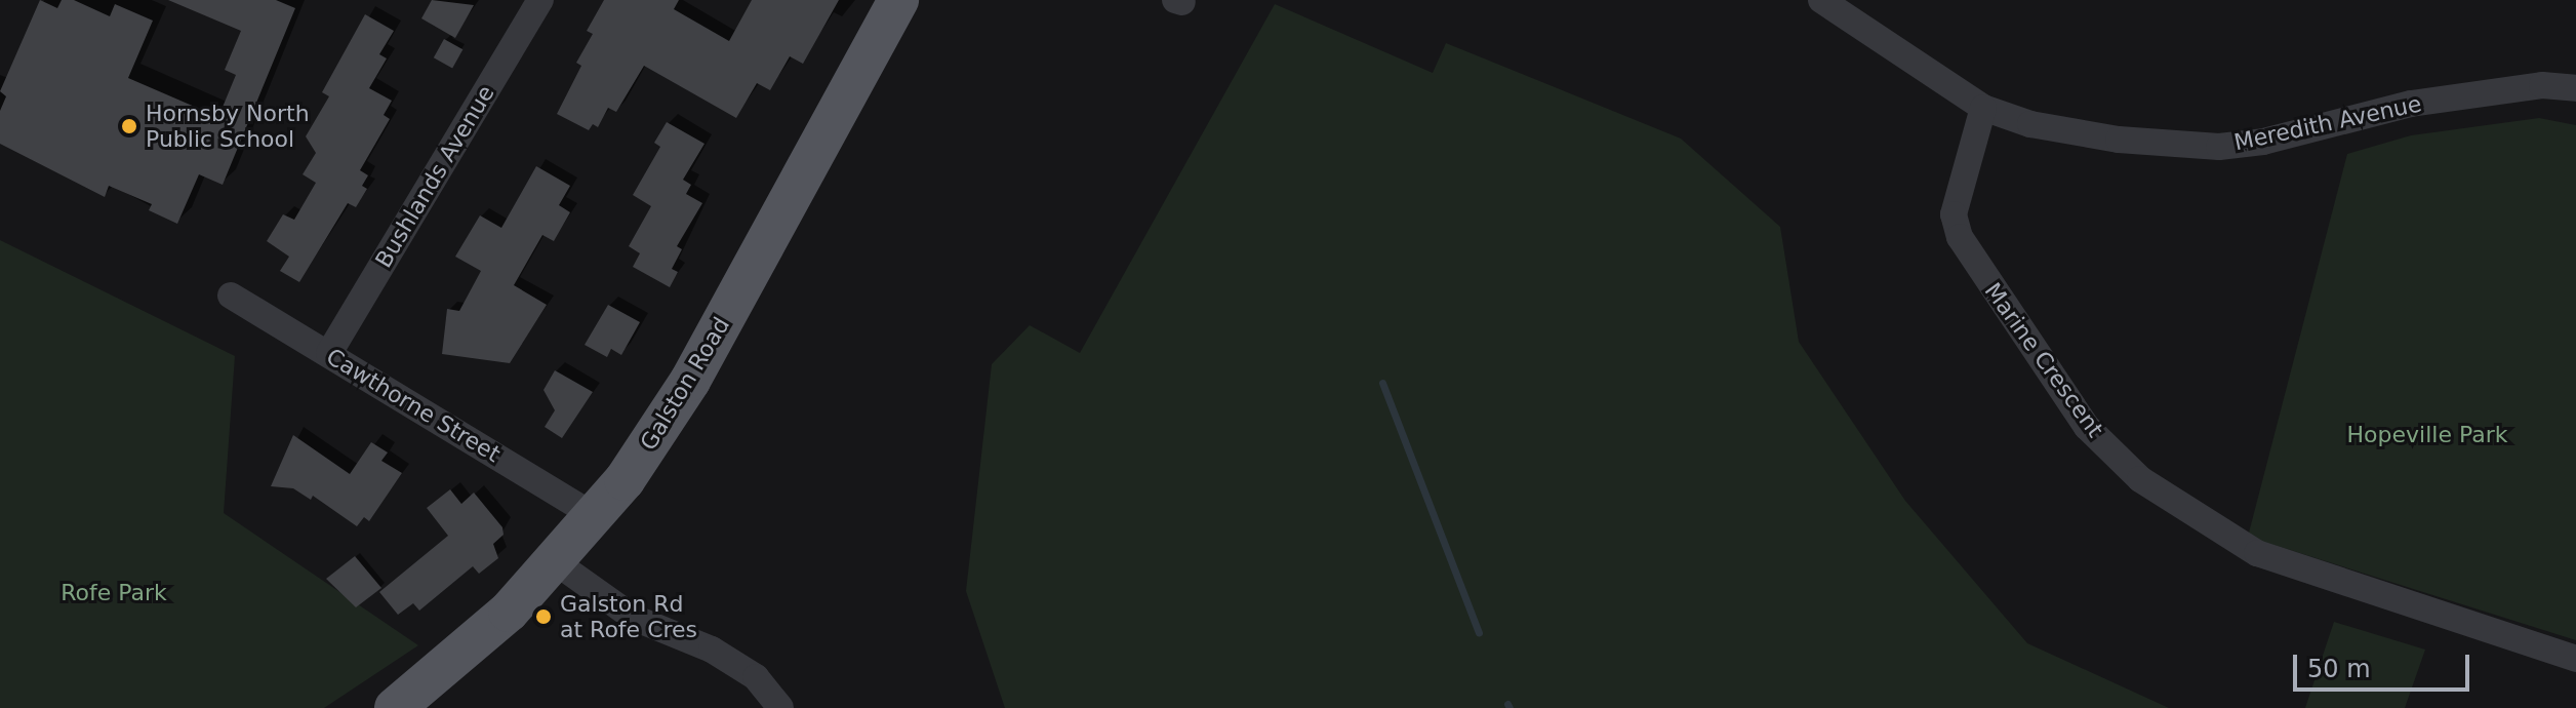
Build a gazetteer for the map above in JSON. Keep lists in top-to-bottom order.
{
  "streets": {
    "main road": ["Galston Road"],
    "street": [
      "Meredith Avenue",
      "Bushlands Avenue",
      "Marine Crescent",
      "Cawthorne Street"
    ]
  },
  "crossings": [
    ["Meredith Avenue", "Marine Crescent"],
    ["Bushlands Avenue", "Cawthorne Street"],
    ["Galston Road", "Cawthorne Street"]
  ],
  "parks": ["Hopeville Park", "Rofe Park"],
  "places": ["Hornsby North Public School", "Galston Rd at Rofe Cres"],
  "scale_bar": "50 m"
}
